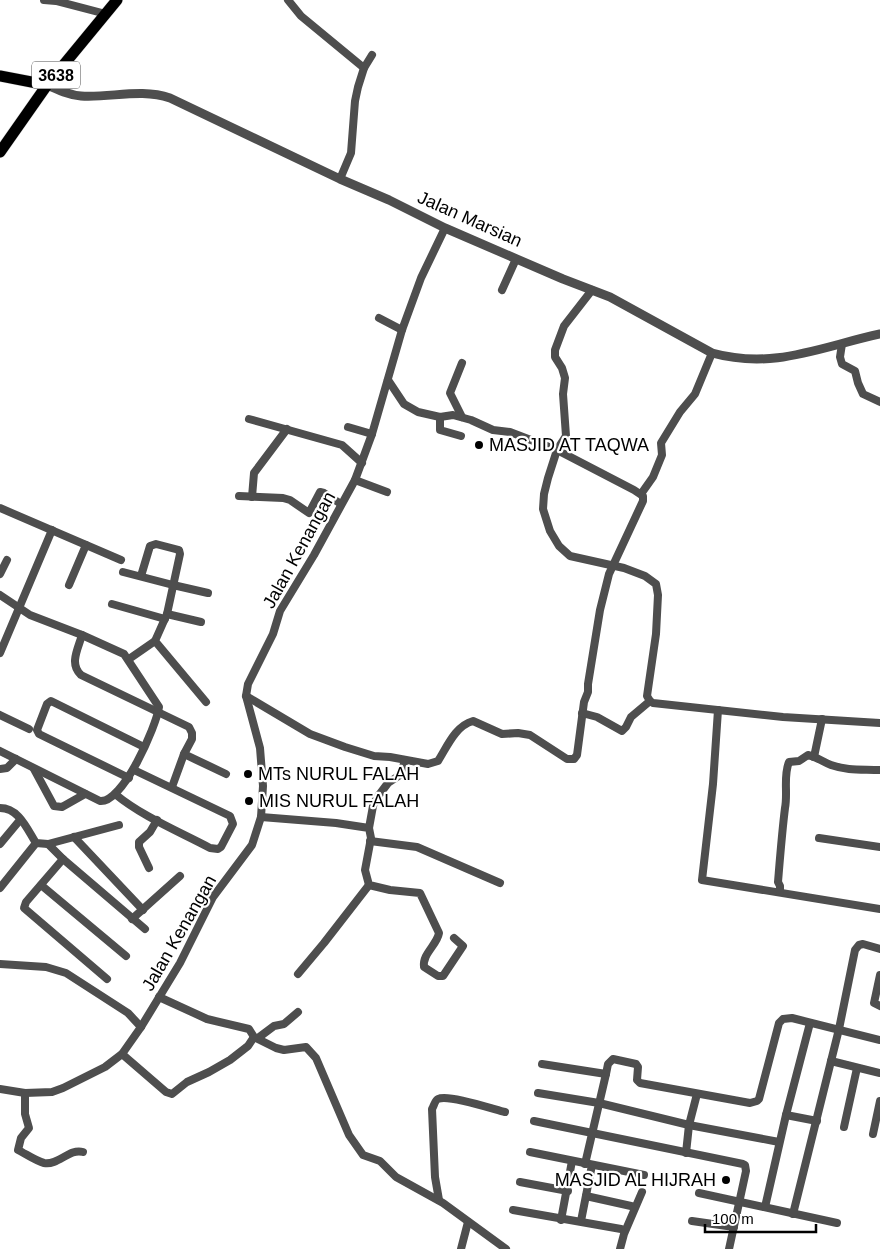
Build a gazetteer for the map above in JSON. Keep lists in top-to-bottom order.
{
  "streets": {
    "main road": ["3638"],
    "street": ["Jalan Marsian", "Jalan Kenangan"]
  },
  "crossings": [
    ["3638", "Jalan Marsian"],
    ["Jalan Marsian", "Jalan Kenangan"]
  ],
  "places": [
    "MASJID AT TAQWA",
    "MTs NURUL FALAH",
    "MIS NURUL FALAH",
    "MASJID AL HIJRAH"
  ],
  "scale_bar": "100 m"
}
